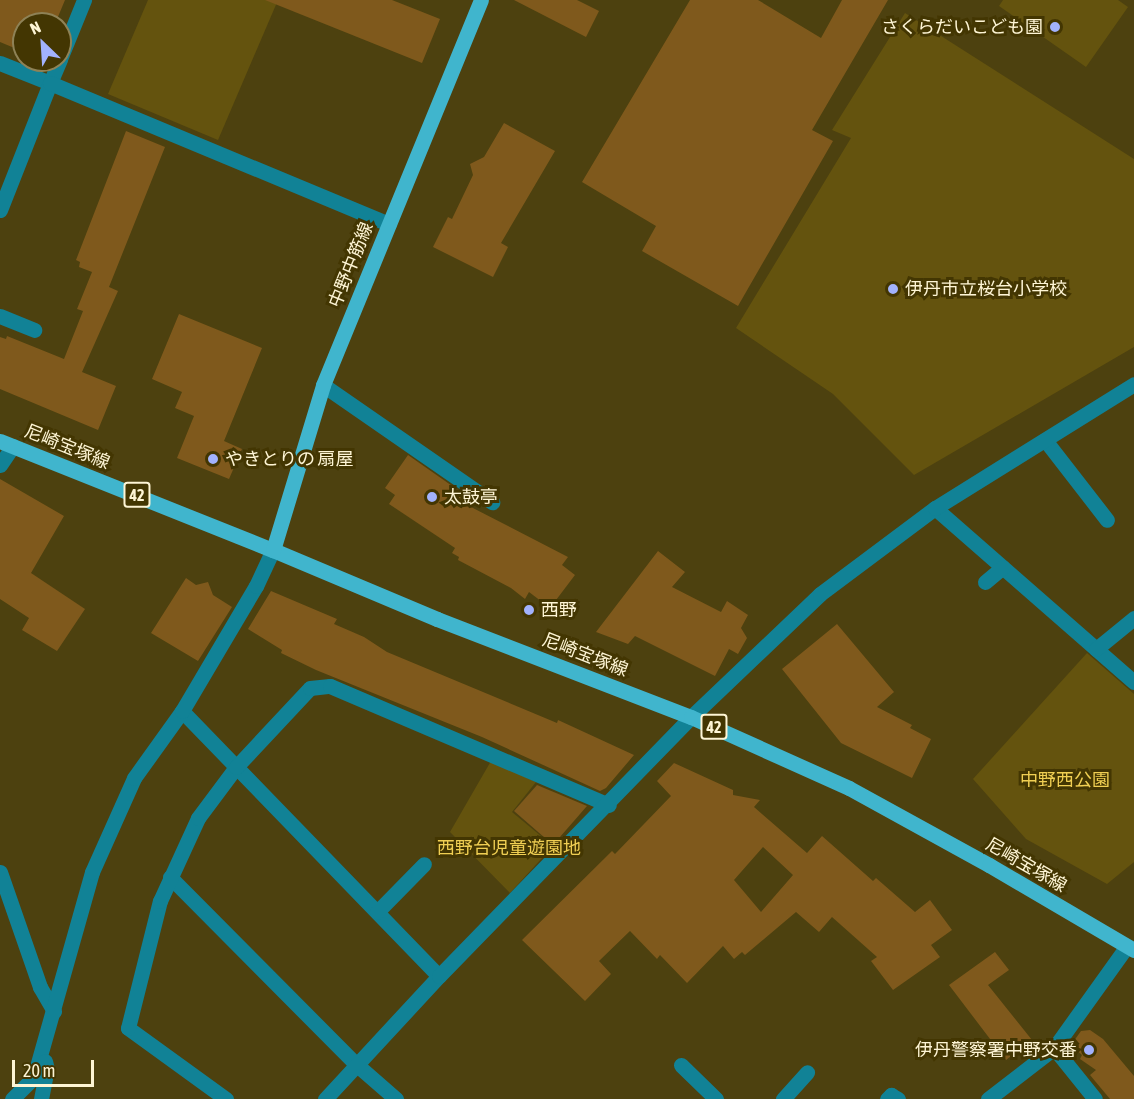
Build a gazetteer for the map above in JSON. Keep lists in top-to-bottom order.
{
  "streets": {
    "main road": ["中野中筋線", "尼崎宝塚線", "42"]
  },
  "crossings": [
    ["中野中筋線", "尼崎宝塚線"]
  ],
  "parks": ["中野西公園", "西野台児童遊園地"],
  "places": [
    "さくらだいこども園",
    "伊丹市立桜台小学校",
    "やきとりの 扇屋",
    "太鼓亭",
    "西野",
    "伊丹警察署中野交番"
  ],
  "scale_bar": "20 m",
  "north": "top left"
}
